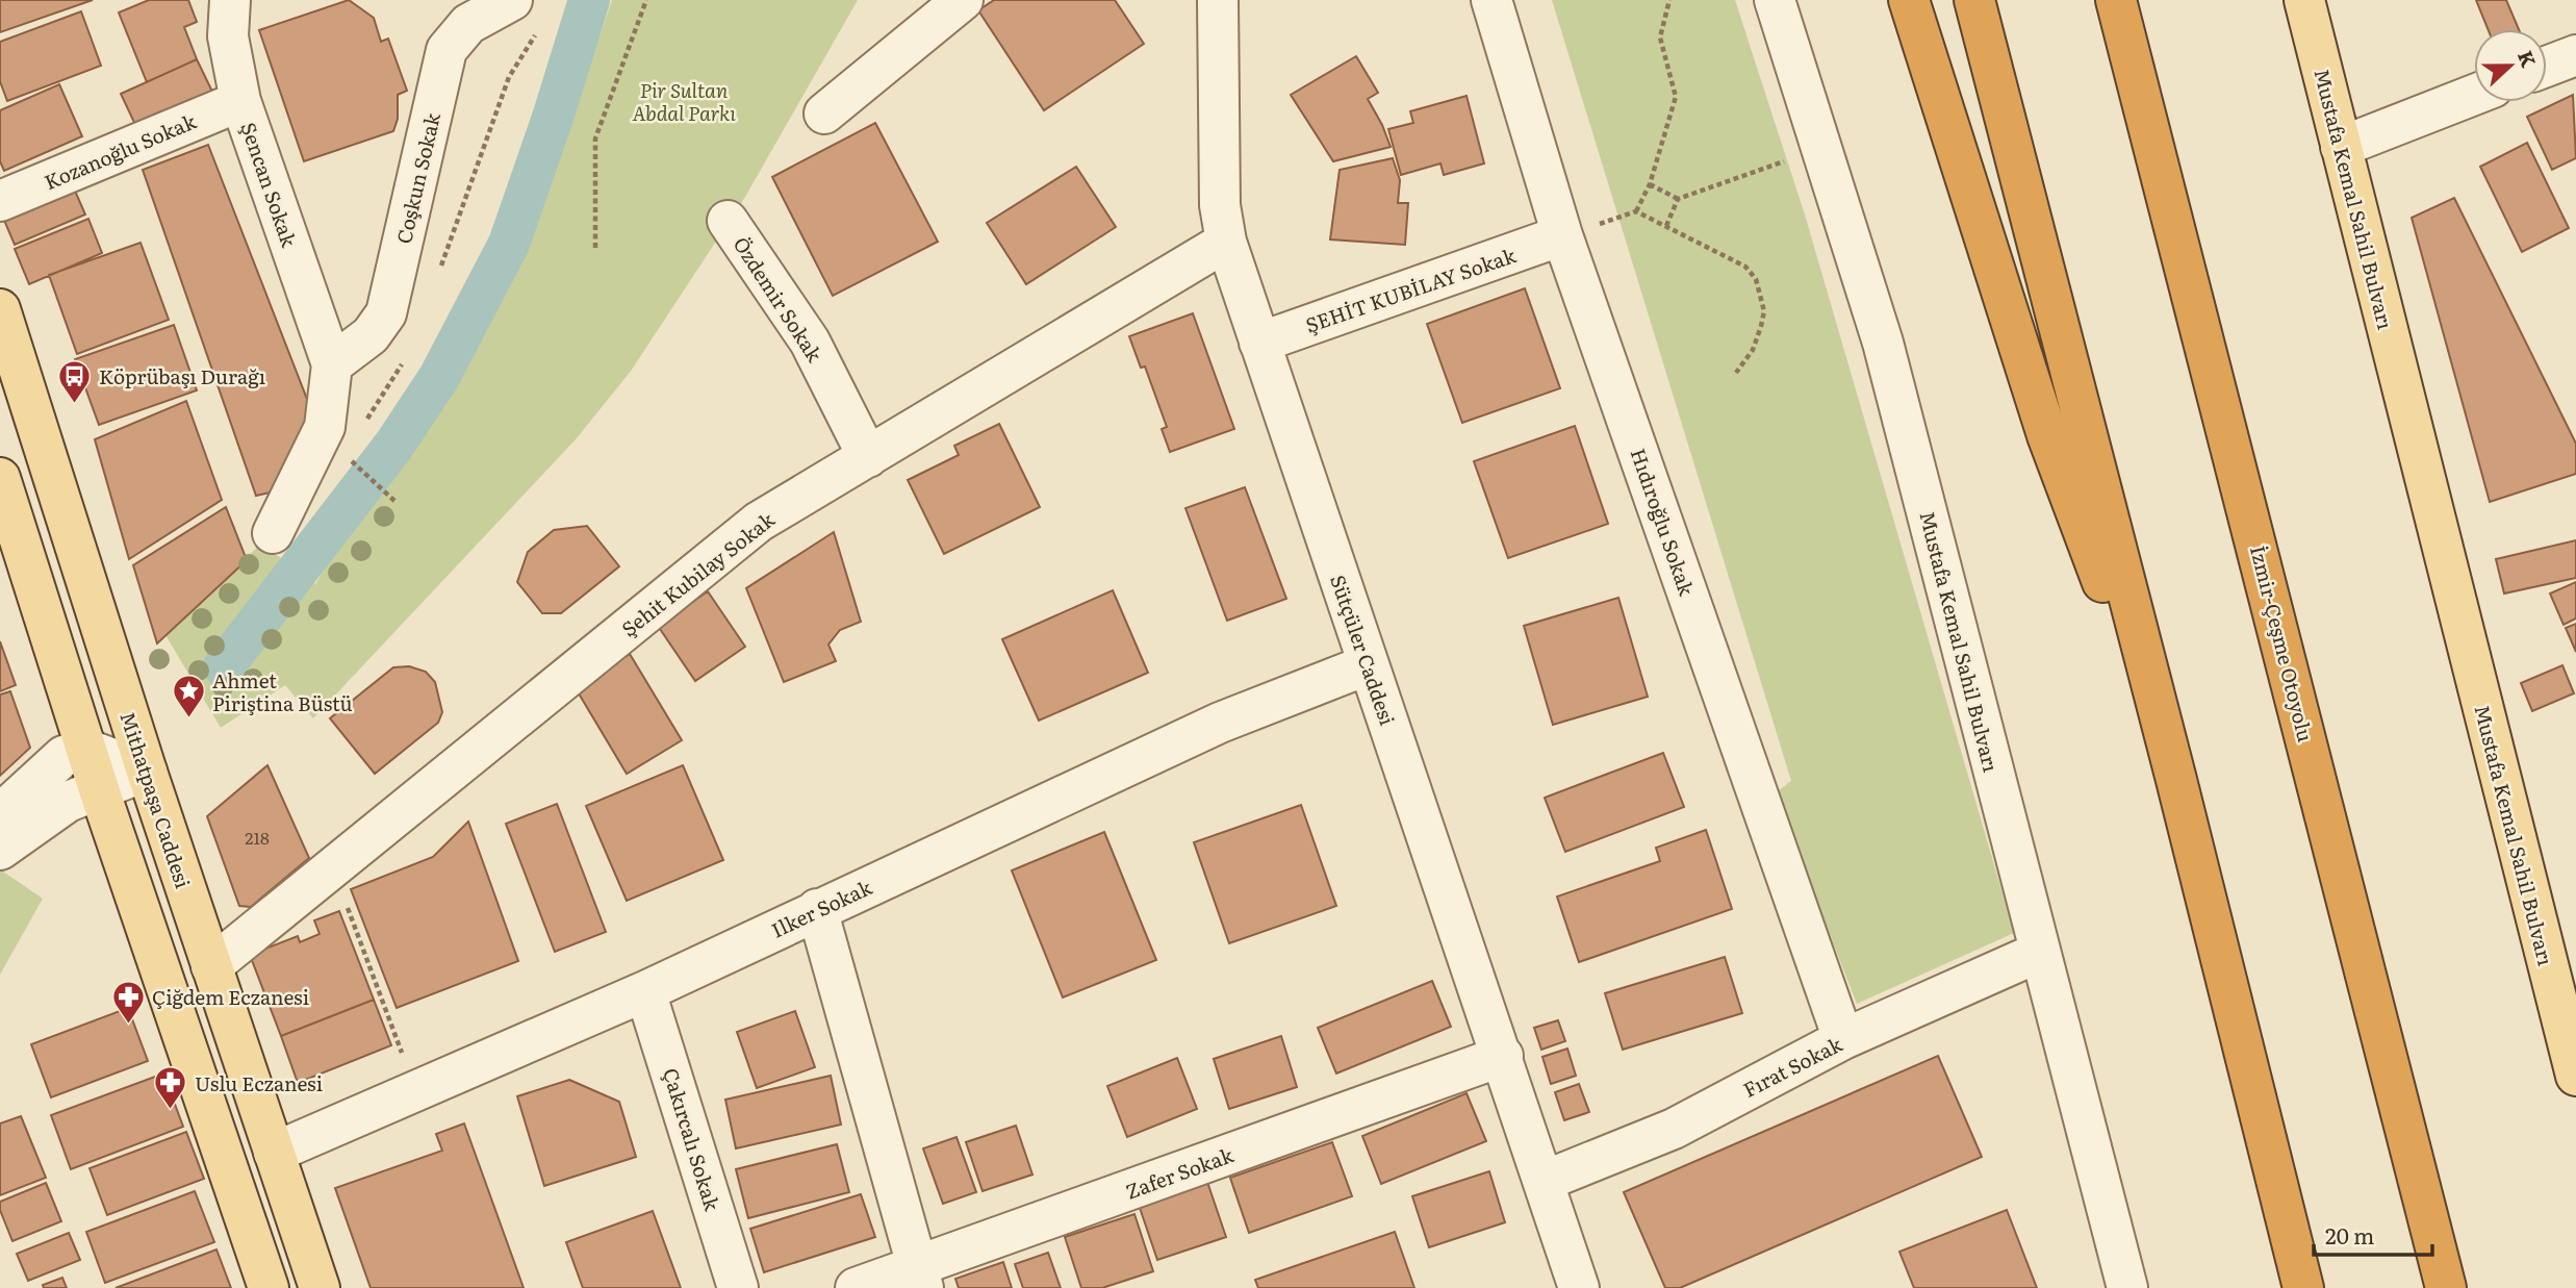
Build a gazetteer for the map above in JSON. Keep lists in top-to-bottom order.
{
  "streets": {
    "highway": ["İzmir-Çeşme Otoyolu"],
    "main road": ["Mustafa Kemal Sahil Bulvarı", "Mithatpaşa Caddesi"],
    "street": [
      "Kozanoğlu Sokak",
      "Coşkun Sokak",
      "Şencan Sokak",
      "ŞEHİT KUBİLAY Sokak",
      "Özdemir Sokak",
      "Hıdıroğlu Sokak",
      "Şehit Kubilay Sokak",
      "Sütçüler Caddesi",
      "Ilker Sokak",
      "Fırat Sokak",
      "Çakırcalı Sokak",
      "Zafer Sokak"
    ]
  },
  "crossings": [
    ["Kozanoğlu Sokak", "Şencan Sokak"],
    ["Coşkun Sokak", "Şencan Sokak"],
    ["Mustafa Kemal Sahil Bulvarı", "Fırat Sokak"],
    ["ŞEHİT KUBİLAY Sokak", "Hıdıroğlu Sokak"],
    ["ŞEHİT KUBİLAY Sokak", "Sütçüler Caddesi"],
    ["Özdemir Sokak", "Şehit Kubilay Sokak"],
    ["Hıdıroğlu Sokak", "Fırat Sokak"],
    ["Şehit Kubilay Sokak", "Sütçüler Caddesi"],
    ["Şehit Kubilay Sokak", "Mithatpaşa Caddesi"],
    ["Sütçüler Caddesi", "Ilker Sokak"],
    ["Sütçüler Caddesi", "Fırat Sokak"],
    ["Sütçüler Caddesi", "Zafer Sokak"],
    ["Mithatpaşa Caddesi", "Ilker Sokak"],
    ["Ilker Sokak", "Çakırcalı Sokak"]
  ],
  "parks": ["Pir Sultan Abdal Parkı"],
  "places": {
    "bus stop": ["Köprübaşı Durağı"],
    "place": ["Ahmet Piriştina Büstü"],
    "pharmacy": ["Çiğdem Eczanesi", "Uslu Eczanesi"]
  },
  "house_numbers": ["218"],
  "scale_bar": "20 m",
  "north": "right"
}
